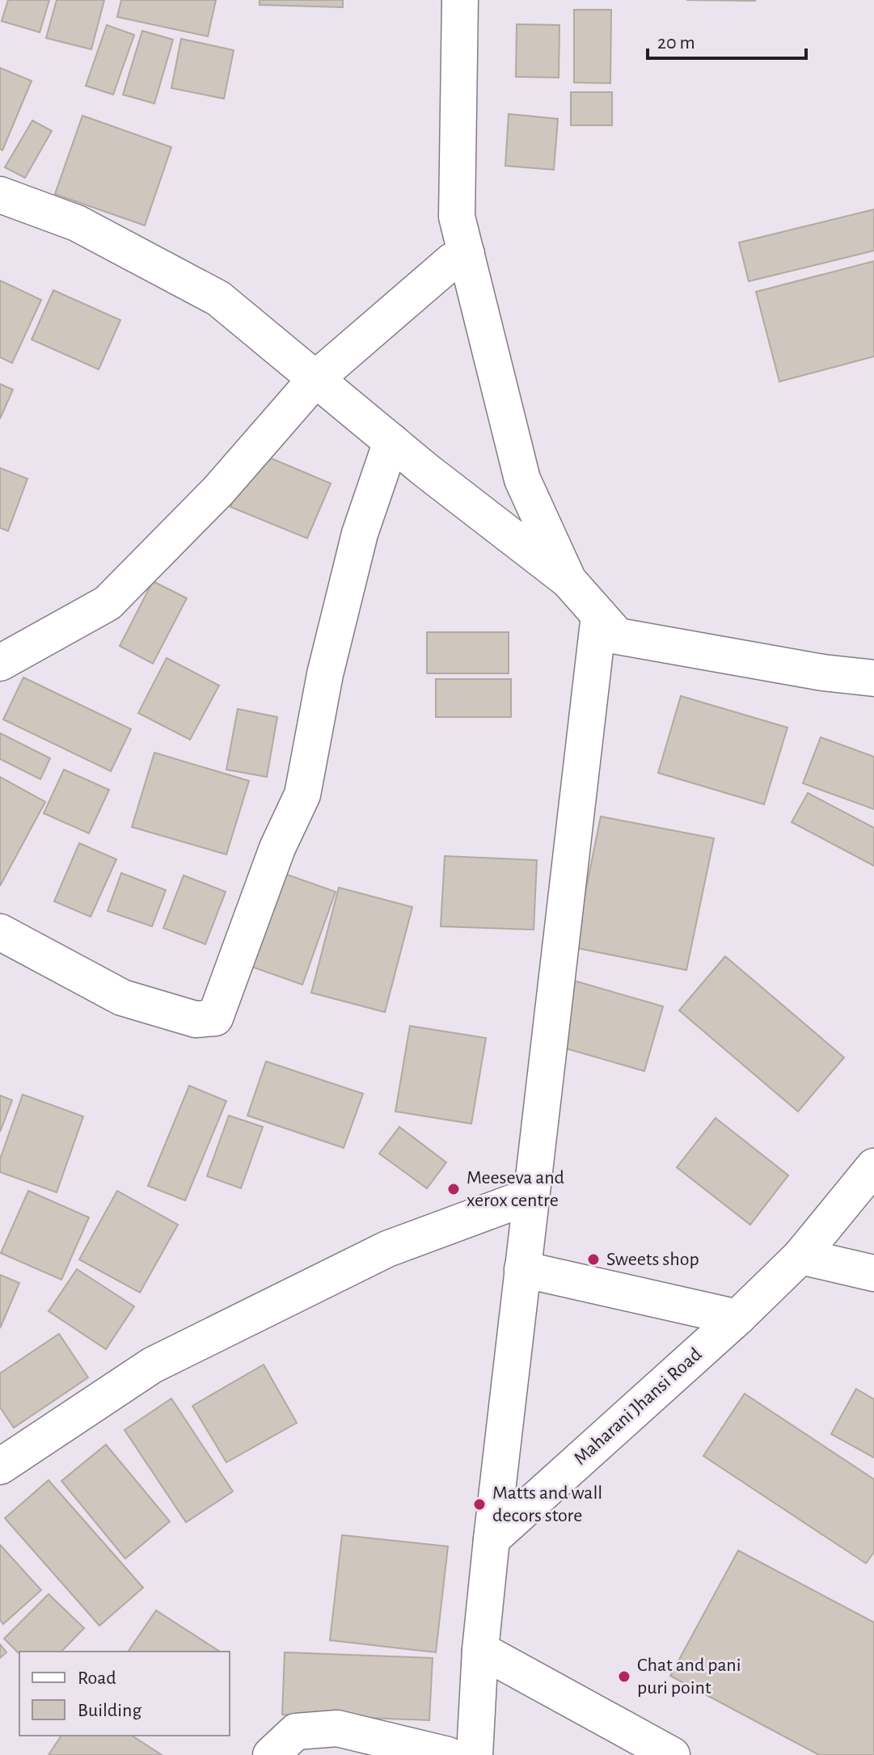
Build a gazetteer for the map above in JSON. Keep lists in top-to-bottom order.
{
  "streets": {
    "street": ["Maharani Jhansi Road"]
  },
  "places": [
    "Meeseva and xerox centre",
    "Sweets shop",
    "Matts and wall decors store",
    "Chat and pani puri point"
  ],
  "legend": ["Road", "Building"],
  "scale_bar": "20 m"
}
